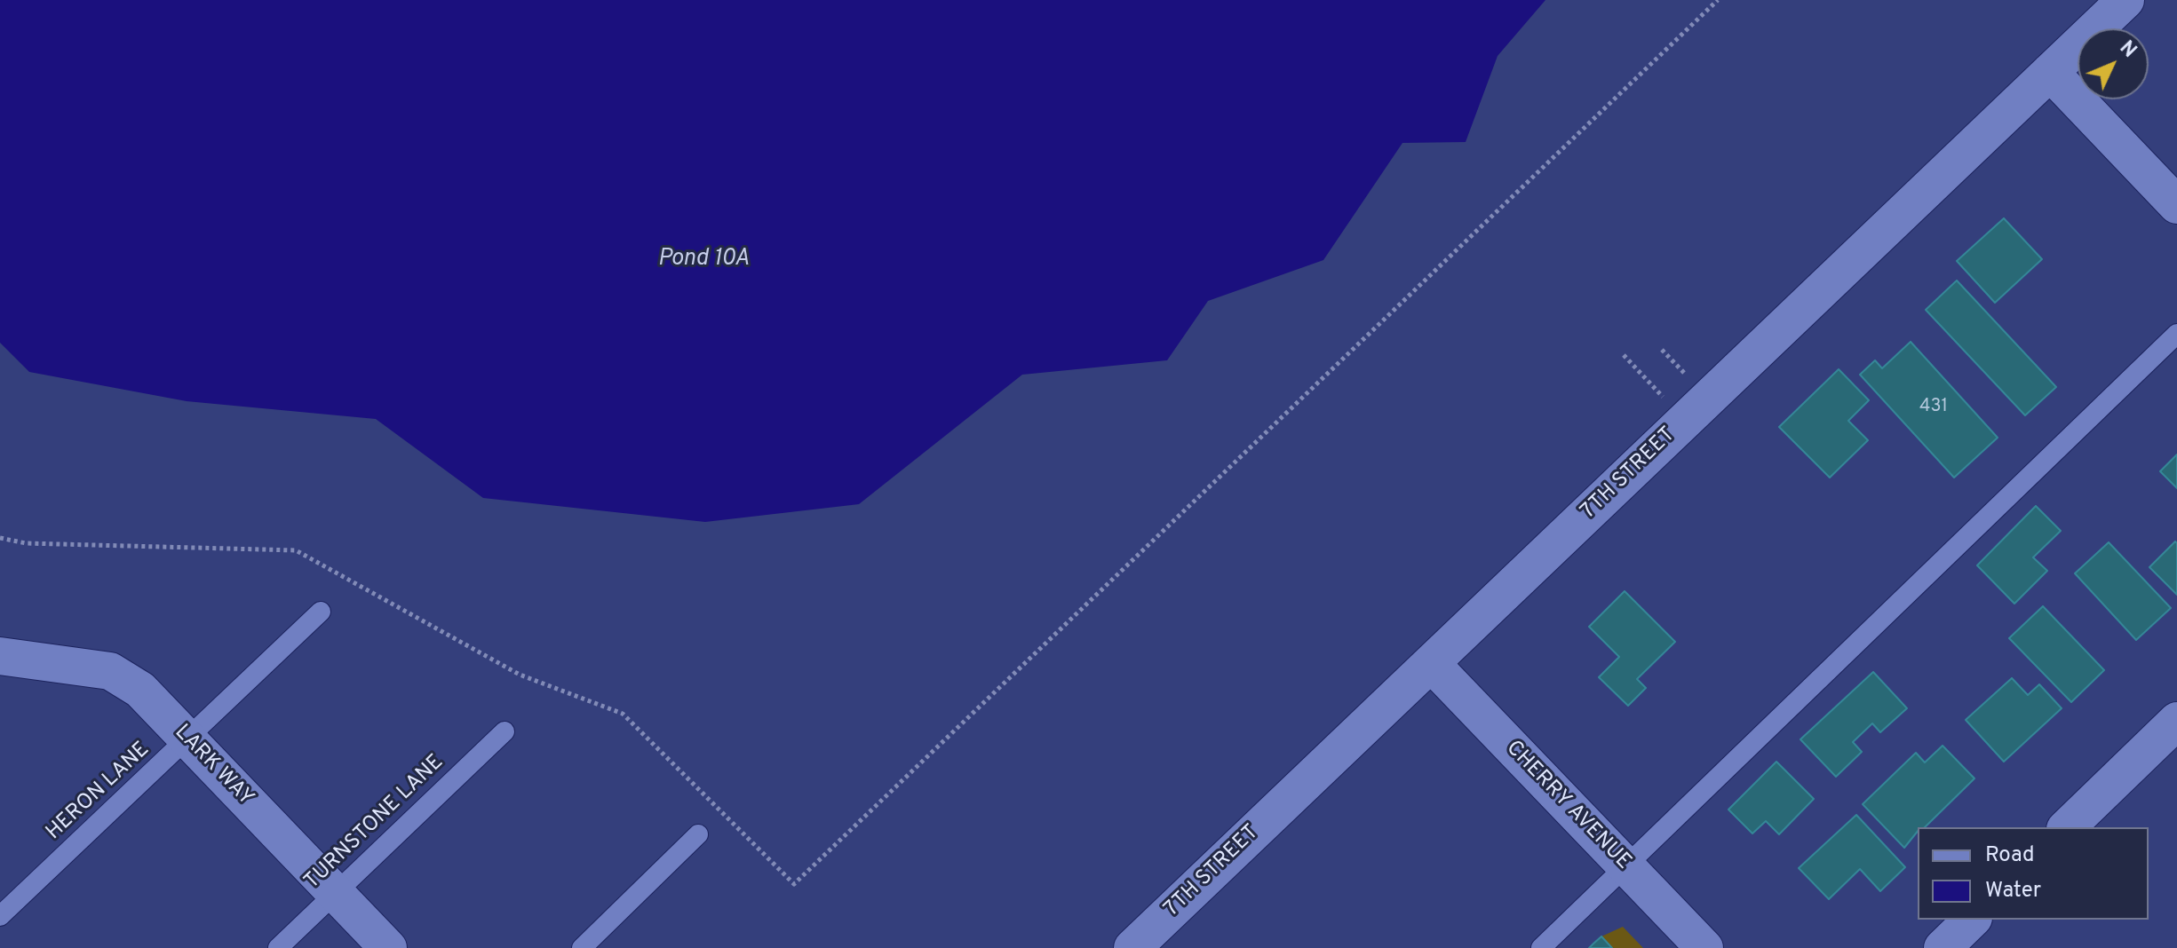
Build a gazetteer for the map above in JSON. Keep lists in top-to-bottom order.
{
  "streets": {
    "street": ["7TH STREET", "LARK WAY", "CHERRY AVENUE"],
    "lane": ["HERON LANE", "TURNSTONE LANE"]
  },
  "crossings": [
    ["7TH STREET", "CHERRY AVENUE"],
    ["LARK WAY", "HERON LANE"],
    ["LARK WAY", "TURNSTONE LANE"]
  ],
  "water": ["Pond 10A"],
  "house_numbers": ["431"],
  "legend": ["Road", "Water"],
  "north": "top right"
}
